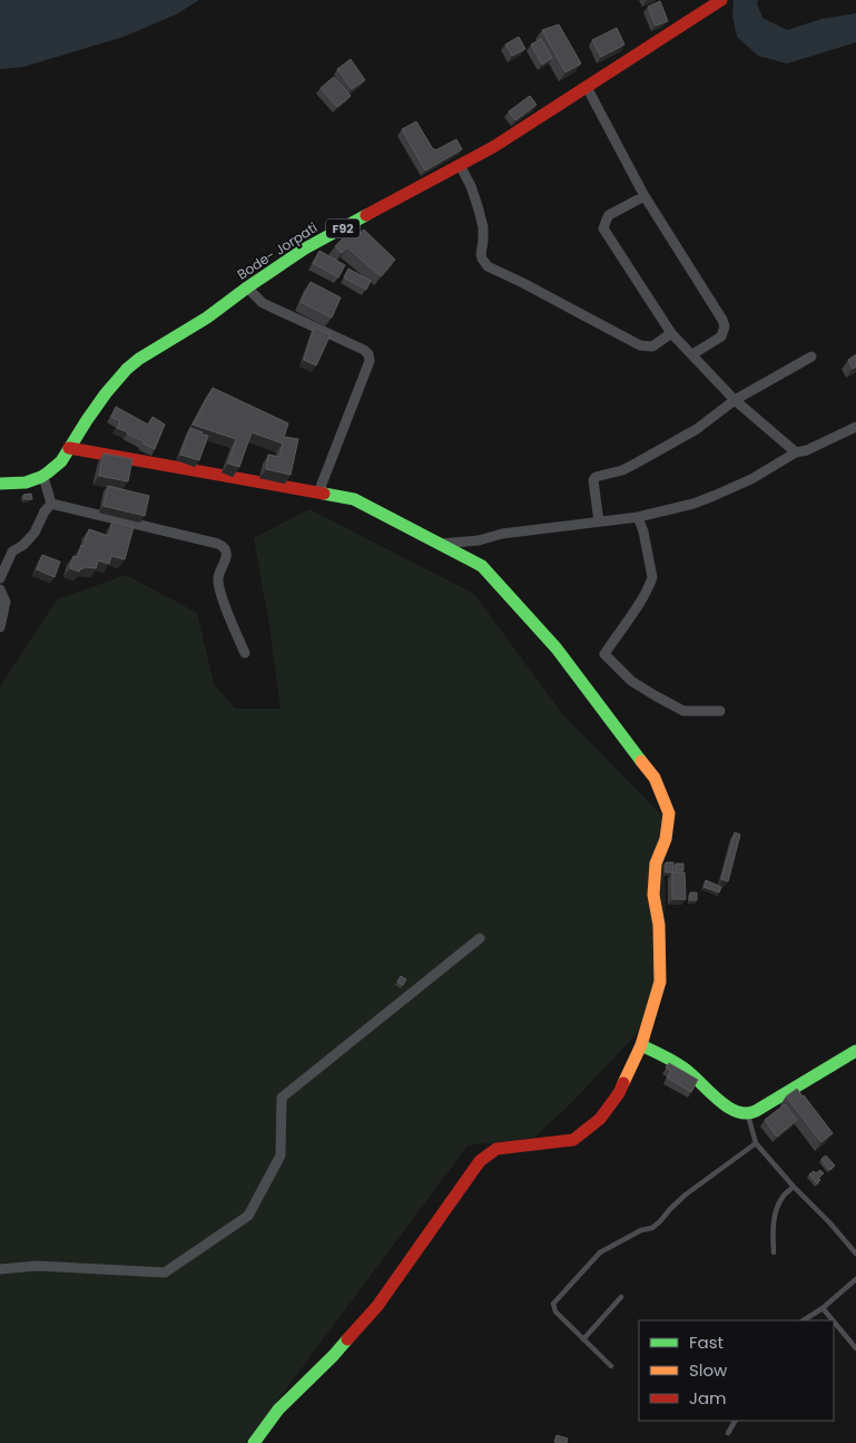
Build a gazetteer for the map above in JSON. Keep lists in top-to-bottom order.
{
  "streets": {
    "main road": ["F92", "Bode- Jorpati"]
  },
  "legend": ["Fast", "Slow", "Jam"]
}
